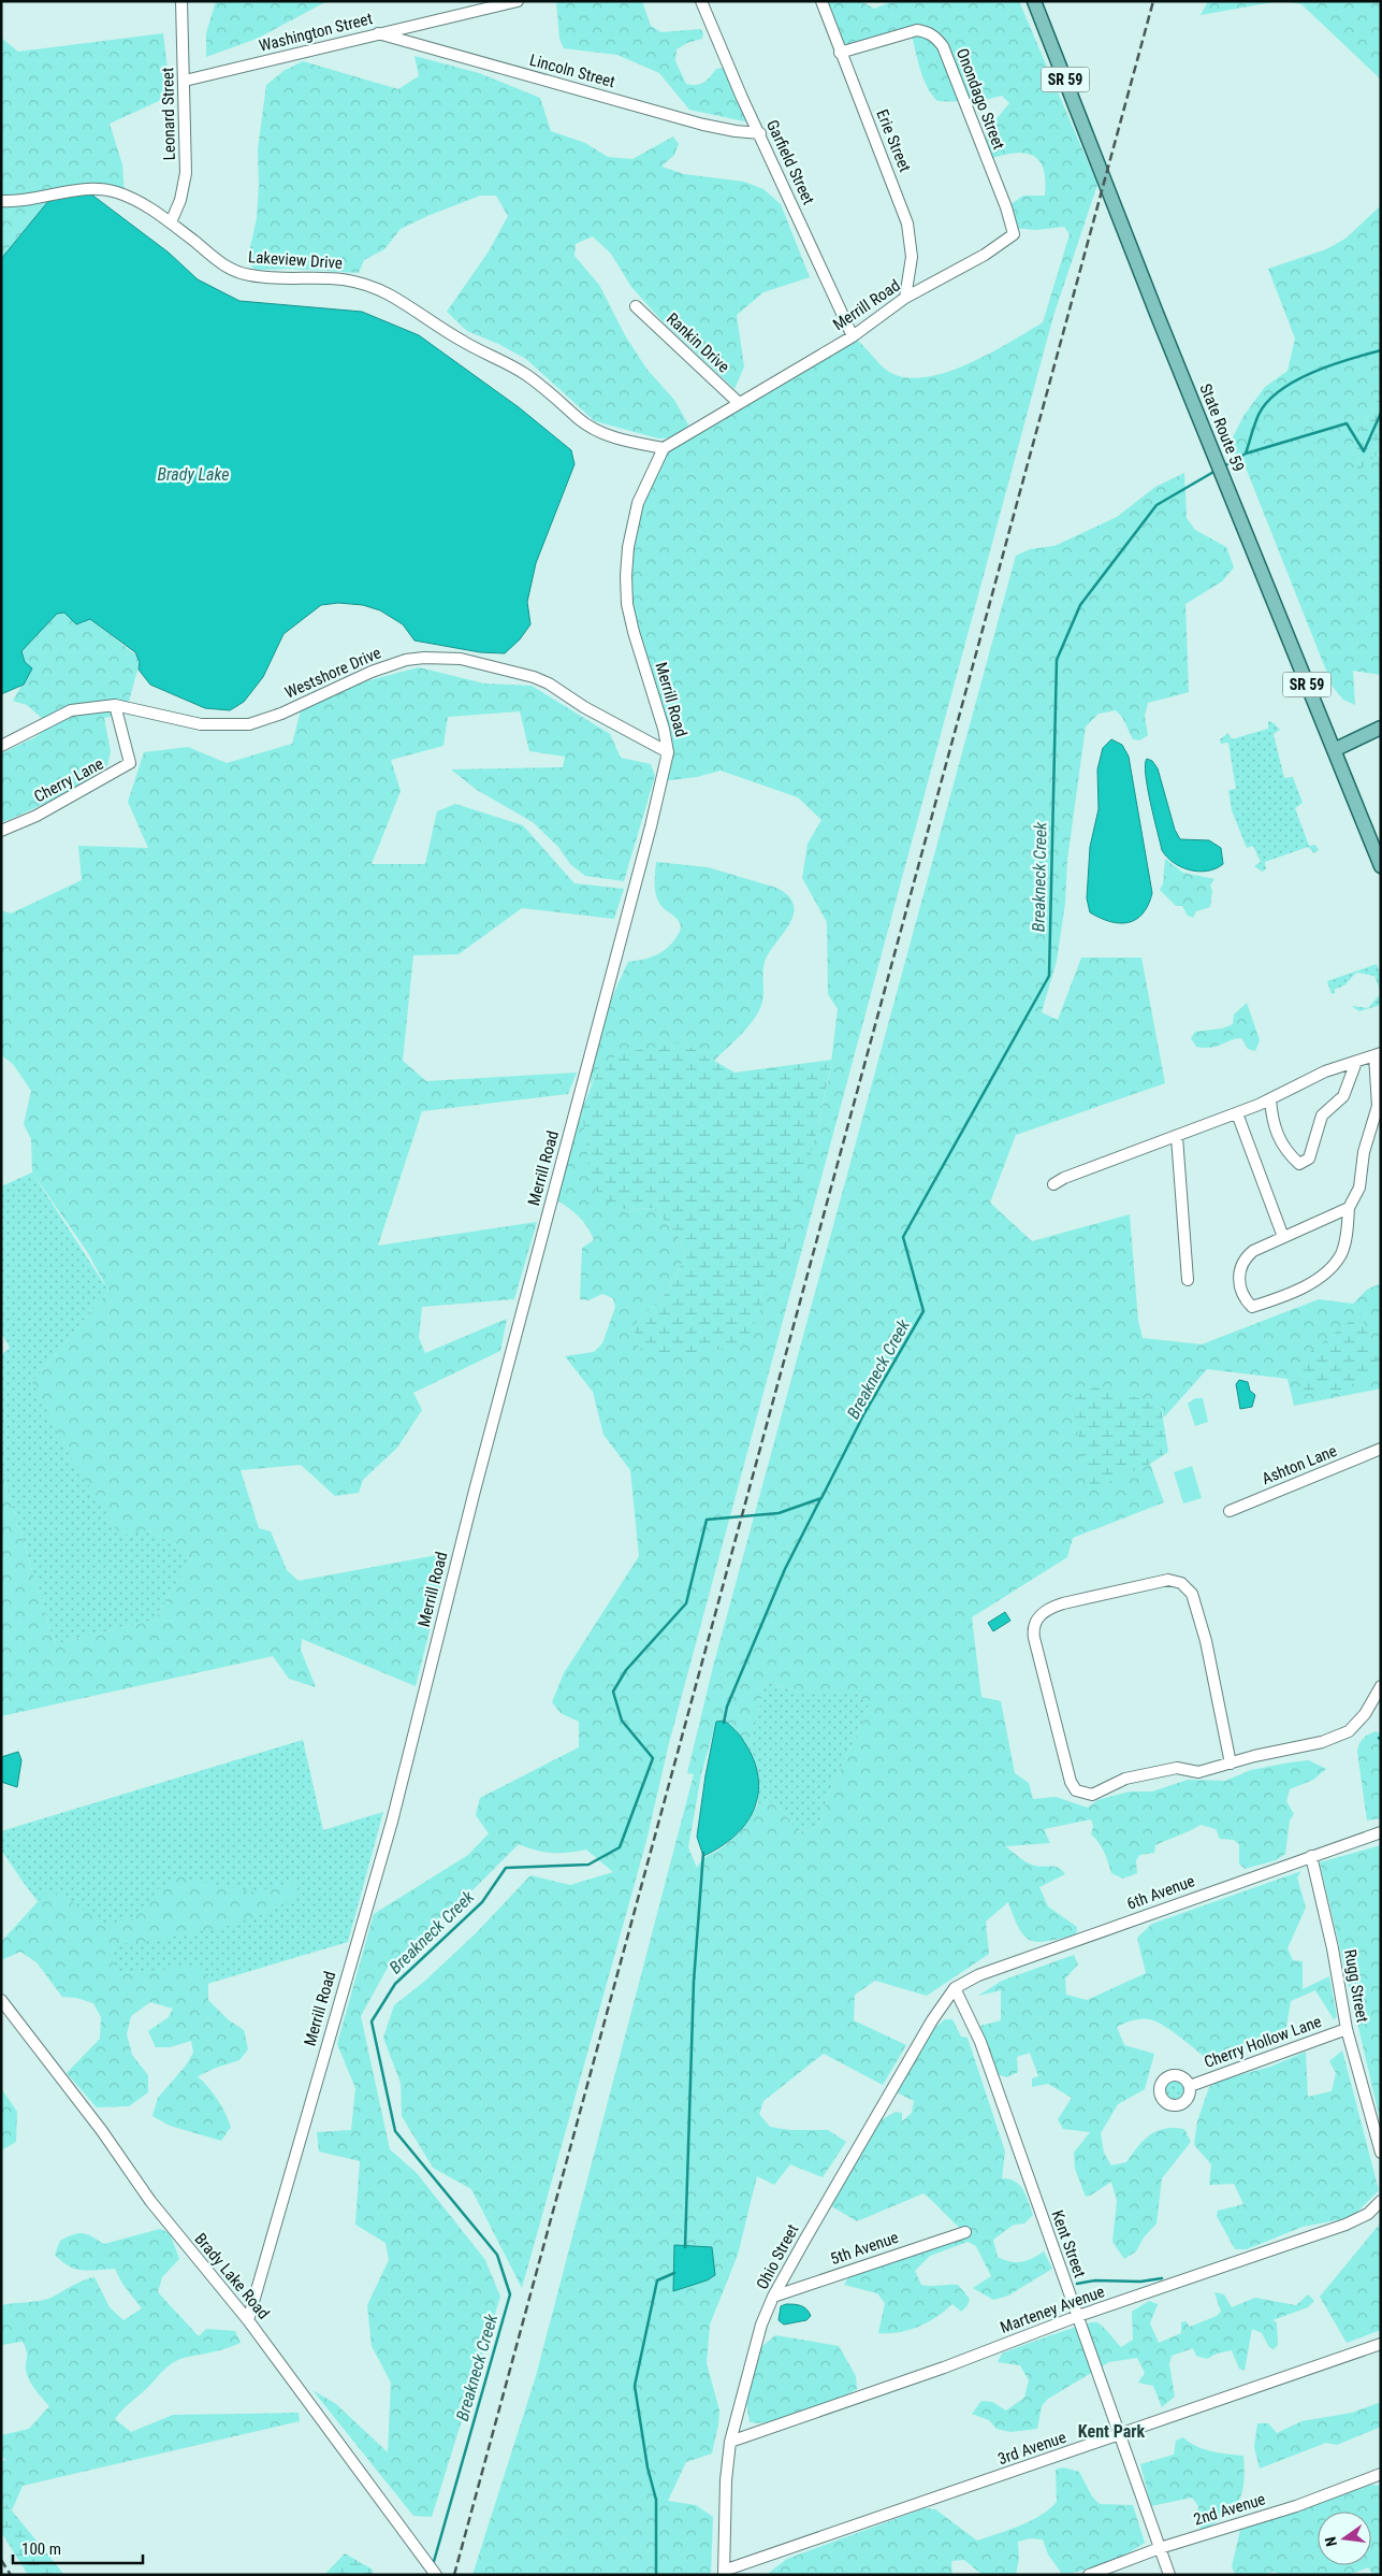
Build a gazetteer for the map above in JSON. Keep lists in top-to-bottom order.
{
  "streets": {
    "main road": ["SR 59", "State Route 59"],
    "street": [
      "Washington Street",
      "Lincoln Street",
      "Onondago Street",
      "Leonard Street",
      "Erie Street",
      "Garfield Street",
      "Lakeview Drive",
      "Merrill Road",
      "Rankin Drive",
      "Westshore Drive",
      "Cherry Lane",
      "Ashton Lane",
      "6th Avenue",
      "Rugg Street",
      "Cherry Hollow Lane",
      "Kent Street",
      "5th Avenue",
      "Ohio Street",
      "Brady Lake Road",
      "Marteney Avenue",
      "3rd Avenue",
      "2nd Avenue"
    ]
  },
  "crossings": [
    ["Washington Street", "Lincoln Street"],
    ["Washington Street", "Leonard Street"],
    ["Lincoln Street", "Garfield Street"],
    ["Onondago Street", "Erie Street"],
    ["Onondago Street", "Merrill Road"],
    ["Leonard Street", "Lakeview Drive"],
    ["Erie Street", "Merrill Road"],
    ["Garfield Street", "Merrill Road"],
    ["Lakeview Drive", "Merrill Road"],
    ["Merrill Road", "Rankin Drive"],
    ["Merrill Road", "Westshore Drive"],
    ["Merrill Road", "Brady Lake Road"],
    ["Westshore Drive", "Cherry Lane"],
    ["6th Avenue", "Rugg Street"],
    ["6th Avenue", "Kent Street"],
    ["6th Avenue", "Ohio Street"],
    ["Rugg Street", "Cherry Hollow Lane"],
    ["Kent Street", "Ohio Street"],
    ["Kent Street", "Marteney Avenue"],
    ["Kent Street", "3rd Avenue"],
    ["Kent Street", "2nd Avenue"],
    ["5th Avenue", "Ohio Street"],
    ["Ohio Street", "Marteney Avenue"],
    ["Ohio Street", "3rd Avenue"]
  ],
  "districts": ["Kent Park"],
  "water": ["Brady Lake", "Breakneck Creek"],
  "scale_bar": "100 m",
  "north": "left"
}
